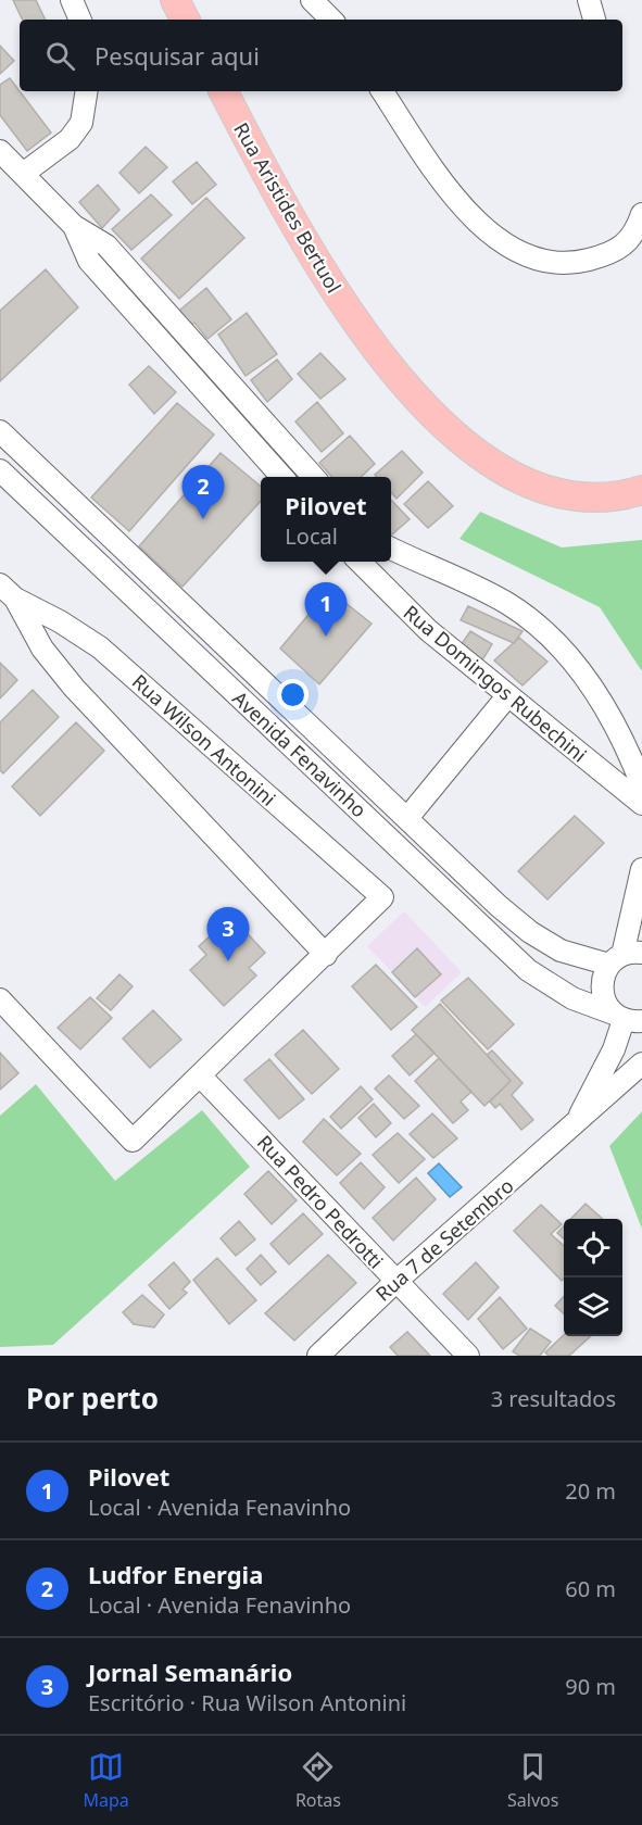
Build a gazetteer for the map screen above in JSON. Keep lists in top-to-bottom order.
{
  "streets": {
    "main road": ["Rua Aristides Bertuol"],
    "street": [
      "Rua Domingos Rubechini",
      "Rua Wilson Antonini",
      "Avenida Fenavinho",
      "Rua Pedro Pedrotti",
      "Rua 7 de Setembro"
    ]
  },
  "crossings": [
    ["Avenida Fenavinho", "Rua 7 de Setembro"],
    ["Rua Pedro Pedrotti", "Rua 7 de Setembro"]
  ],
  "page": {
    "search": "Pesquisar aqui",
    "pins": ["2", "1", "3"],
    "popup": ["Pilovet", "Local"],
    "heading": ["Por perto", "3 resultados"],
    "list": [
      {
        "mark": "1",
        "name": "Pilovet",
        "note": "Local · Avenida Fenavinho",
        "value": "20 m"
      },
      {
        "mark": "2",
        "name": "Ludfor Energia",
        "note": "Local · Avenida Fenavinho",
        "value": "60 m"
      },
      {
        "mark": "3",
        "name": "Jornal Semanário",
        "note": "Escritório · Rua Wilson Antonini",
        "value": "90 m"
      }
    ],
    "nav": ["Mapa", "Rotas", "Salvos"]
  }
}
